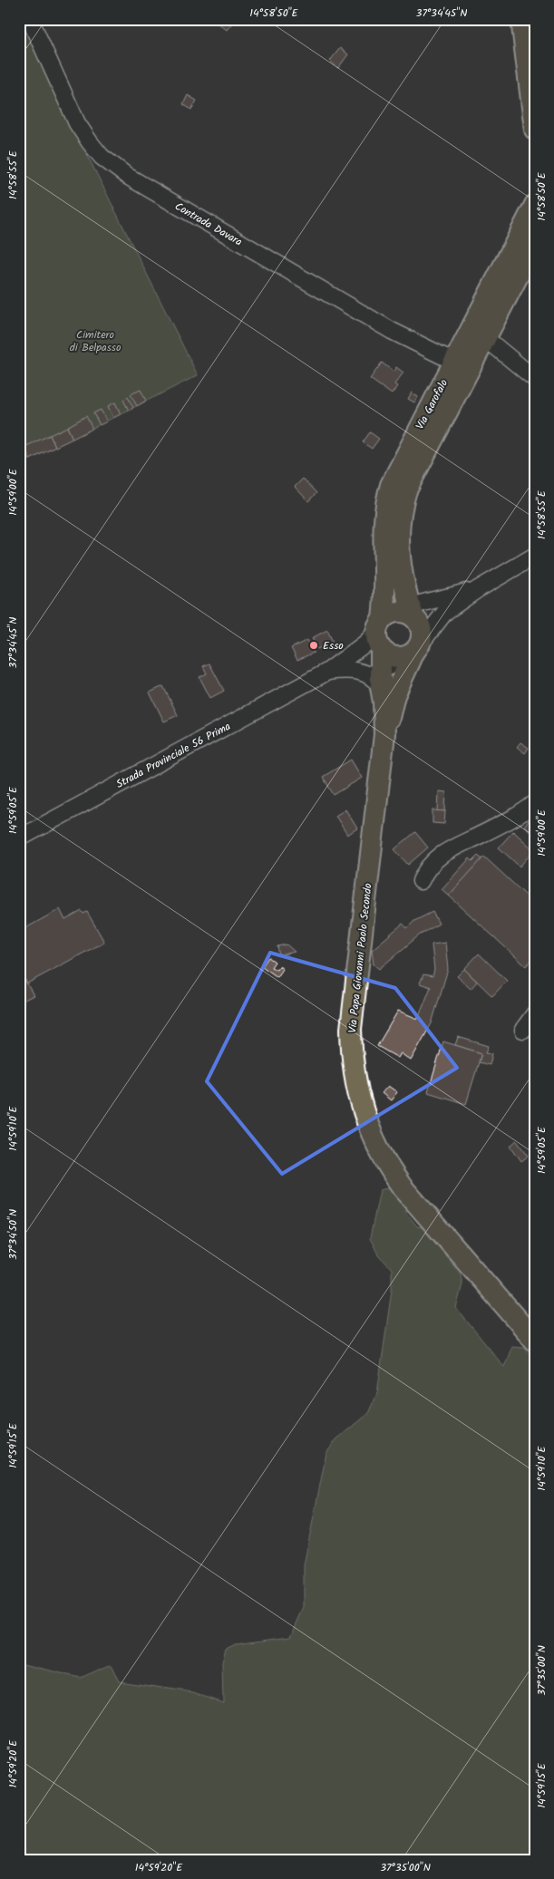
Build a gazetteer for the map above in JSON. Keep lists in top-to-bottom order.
{
  "streets": {
    "main road": ["Via Garofalo", "Via Papa Giovanni Paolo Secondo"],
    "street": ["Contrada Davara", "Strada Provinciale 56 Prima"]
  },
  "crossings": [
    ["Contrada Davara", "Via Garofalo"],
    ["Via Garofalo", "Strada Provinciale 56 Prima"]
  ],
  "parks": ["Cimitero di Belpasso"],
  "places": ["Esso"],
  "coordinates": [
    "14°58'50\"E",
    "37°34'45\"N",
    "14°58'55\"E",
    "14°59'00\"E",
    "14°59'05\"E",
    "14°59'10\"E",
    "37°34'50\"N",
    "14°59'15\"E",
    "37°35'00\"N",
    "14°59'20\"E"
  ]
}
